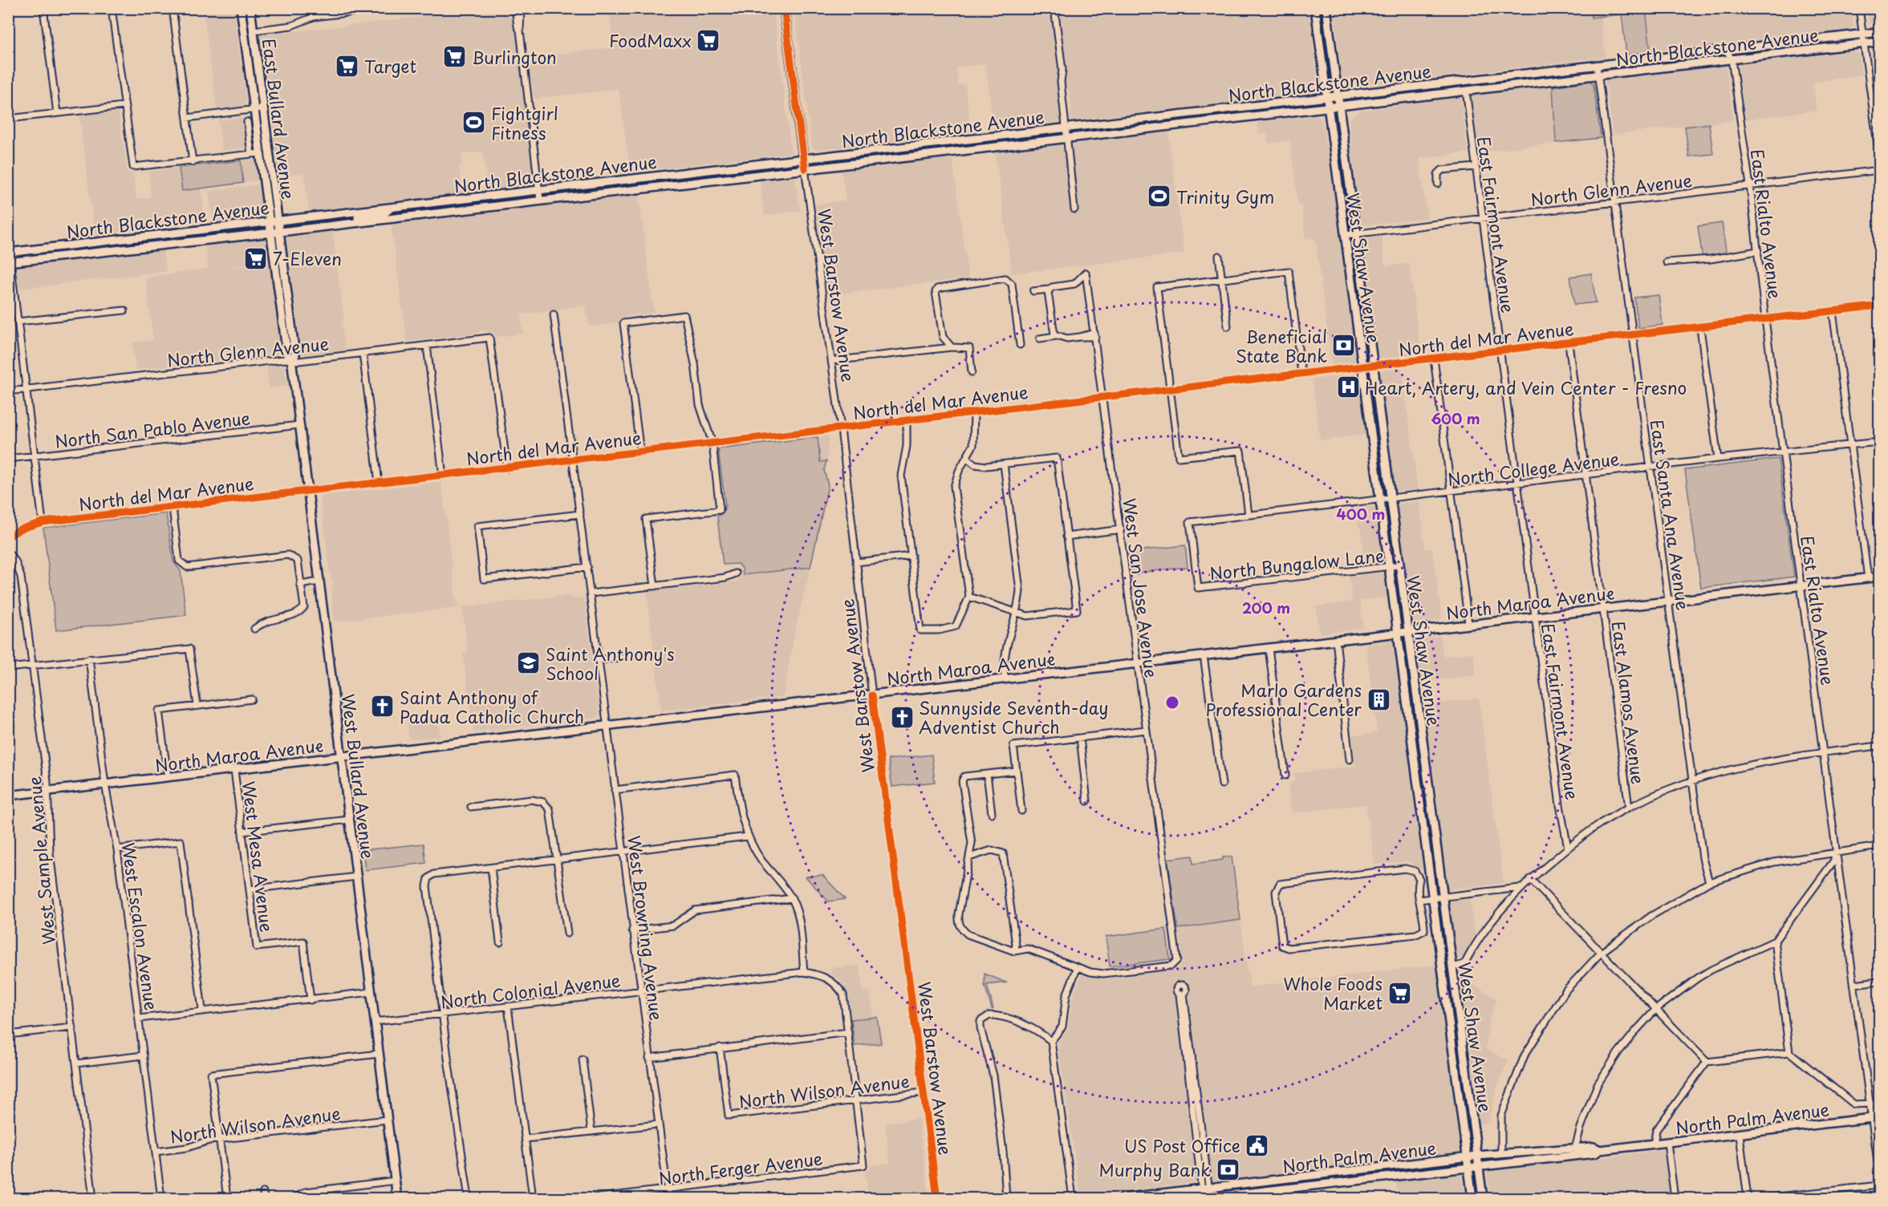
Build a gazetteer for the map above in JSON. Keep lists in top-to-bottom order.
{
  "streets": {
    "main road": [
      "North Blackstone Avenue",
      "East Bullard Avenue",
      "West Shaw Avenue",
      "North Maroa Avenue",
      "West Bullard Avenue",
      "North Palm Avenue"
    ],
    "street": [
      "North Glenn Avenue",
      "East Rialto Avenue",
      "East Fairmont Avenue",
      "West Barstow Avenue",
      "North del Mar Avenue",
      "North San Pablo Avenue",
      "North College Avenue",
      "East Santa Ana Avenue",
      "North Bungalow Lane",
      "West San Jose Avenue",
      "East Alamos Avenue",
      "West Mesa Avenue",
      "West Sample Avenue",
      "West Escalon Avenue",
      "West Browning Avenue",
      "North Colonial Avenue",
      "North Wilson Avenue",
      "North Ferger Avenue"
    ]
  },
  "crossings": [
    ["North Blackstone Avenue", "East Bullard Avenue"],
    ["North Blackstone Avenue", "East Rialto Avenue"],
    ["North Blackstone Avenue", "East Fairmont Avenue"],
    ["North Blackstone Avenue", "West Shaw Avenue"],
    ["North Blackstone Avenue", "West Barstow Avenue"],
    ["North Blackstone Avenue", "East Santa Ana Avenue"],
    ["North Blackstone Avenue", "West Bullard Avenue"],
    ["East Bullard Avenue", "West Bullard Avenue"],
    ["North Glenn Avenue", "East Rialto Avenue"],
    ["North Glenn Avenue", "East Fairmont Avenue"],
    ["North Glenn Avenue", "West Shaw Avenue"],
    ["North Glenn Avenue", "North del Mar Avenue"],
    ["North Glenn Avenue", "East Santa Ana Avenue"],
    ["North Glenn Avenue", "West Bullard Avenue"],
    ["East Rialto Avenue", "North del Mar Avenue"],
    ["East Rialto Avenue", "North College Avenue"],
    ["East Rialto Avenue", "North Maroa Avenue"],
    ["East Rialto Avenue", "North Palm Avenue"],
    ["East Fairmont Avenue", "North del Mar Avenue"],
    ["East Fairmont Avenue", "North College Avenue"],
    ["East Fairmont Avenue", "North Maroa Avenue"],
    ["West Shaw Avenue", "North del Mar Avenue"],
    ["West Shaw Avenue", "North College Avenue"],
    ["West Shaw Avenue", "North Bungalow Lane"],
    ["West Shaw Avenue", "North Maroa Avenue"],
    ["West Shaw Avenue", "North Palm Avenue"],
    ["West Barstow Avenue", "North del Mar Avenue"],
    ["West Barstow Avenue", "North Maroa Avenue"],
    ["West Barstow Avenue", "North Wilson Avenue"],
    ["North del Mar Avenue", "East Santa Ana Avenue"],
    ["North del Mar Avenue", "West San Jose Avenue"],
    ["North del Mar Avenue", "East Alamos Avenue"],
    ["North del Mar Avenue", "West Bullard Avenue"],
    ["North del Mar Avenue", "West Browning Avenue"],
    ["North San Pablo Avenue", "West Bullard Avenue"],
    ["North College Avenue", "East Santa Ana Avenue"],
    ["North College Avenue", "North Bungalow Lane"],
    ["North College Avenue", "East Alamos Avenue"],
    ["East Santa Ana Avenue", "North Maroa Avenue"],
    ["West San Jose Avenue", "North Maroa Avenue"],
    ["North Maroa Avenue", "East Alamos Avenue"],
    ["North Maroa Avenue", "West Bullard Avenue"],
    ["North Maroa Avenue", "West Mesa Avenue"],
    ["North Maroa Avenue", "West Sample Avenue"],
    ["North Maroa Avenue", "West Escalon Avenue"],
    ["North Maroa Avenue", "West Browning Avenue"],
    ["West Bullard Avenue", "North Colonial Avenue"],
    ["West Bullard Avenue", "North Wilson Avenue"],
    ["West Escalon Avenue", "North Wilson Avenue"],
    ["West Browning Avenue", "North Colonial Avenue"],
    ["West Browning Avenue", "North Ferger Avenue"],
    ["North Colonial Avenue", "North Wilson Avenue"],
    ["North Colonial Avenue", "North Ferger Avenue"]
  ],
  "places": {
    "supermarket": [
      "FoodMaxx",
      "Burlington",
      "Target",
      "7-Eleven",
      "Whole Foods Market"
    ],
    "sports": ["Fightgirl Fitness", "Trinity Gym"],
    "bank": ["Beneficial State Bank", "Murphy Bank"],
    "hospital": ["Heart, Artery, and Vein Center - Fresno"],
    "school or university": ["Saint Anthony's School"],
    "building": ["Marlo Gardens Professional Center"],
    "church": ["Saint Anthony of Padua Catholic Church", "Sunnyside Seventh-day Adventist Church"],
    "public building": ["US Post Office"]
  },
  "rings": ["600 m", "400 m", "200 m"]
}
